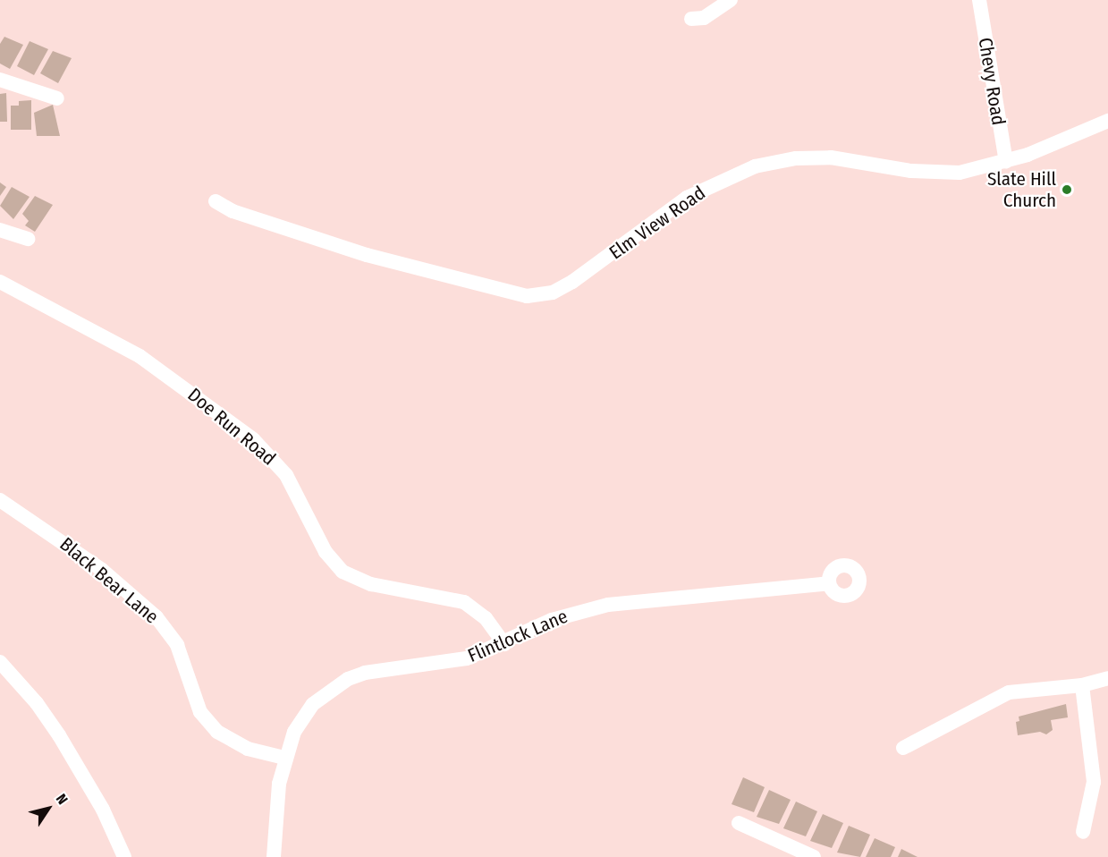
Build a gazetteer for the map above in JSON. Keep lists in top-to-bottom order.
{
  "streets": {
    "street": [
      "Chevy Road",
      "Elm View Road",
      "Doe Run Road",
      "Black Bear Lane",
      "Flintlock Lane"
    ]
  },
  "crossings": [
    ["Chevy Road", "Elm View Road"],
    ["Doe Run Road", "Flintlock Lane"],
    ["Black Bear Lane", "Flintlock Lane"]
  ],
  "places": ["Slate Hill Church"],
  "north": "top right"
}
